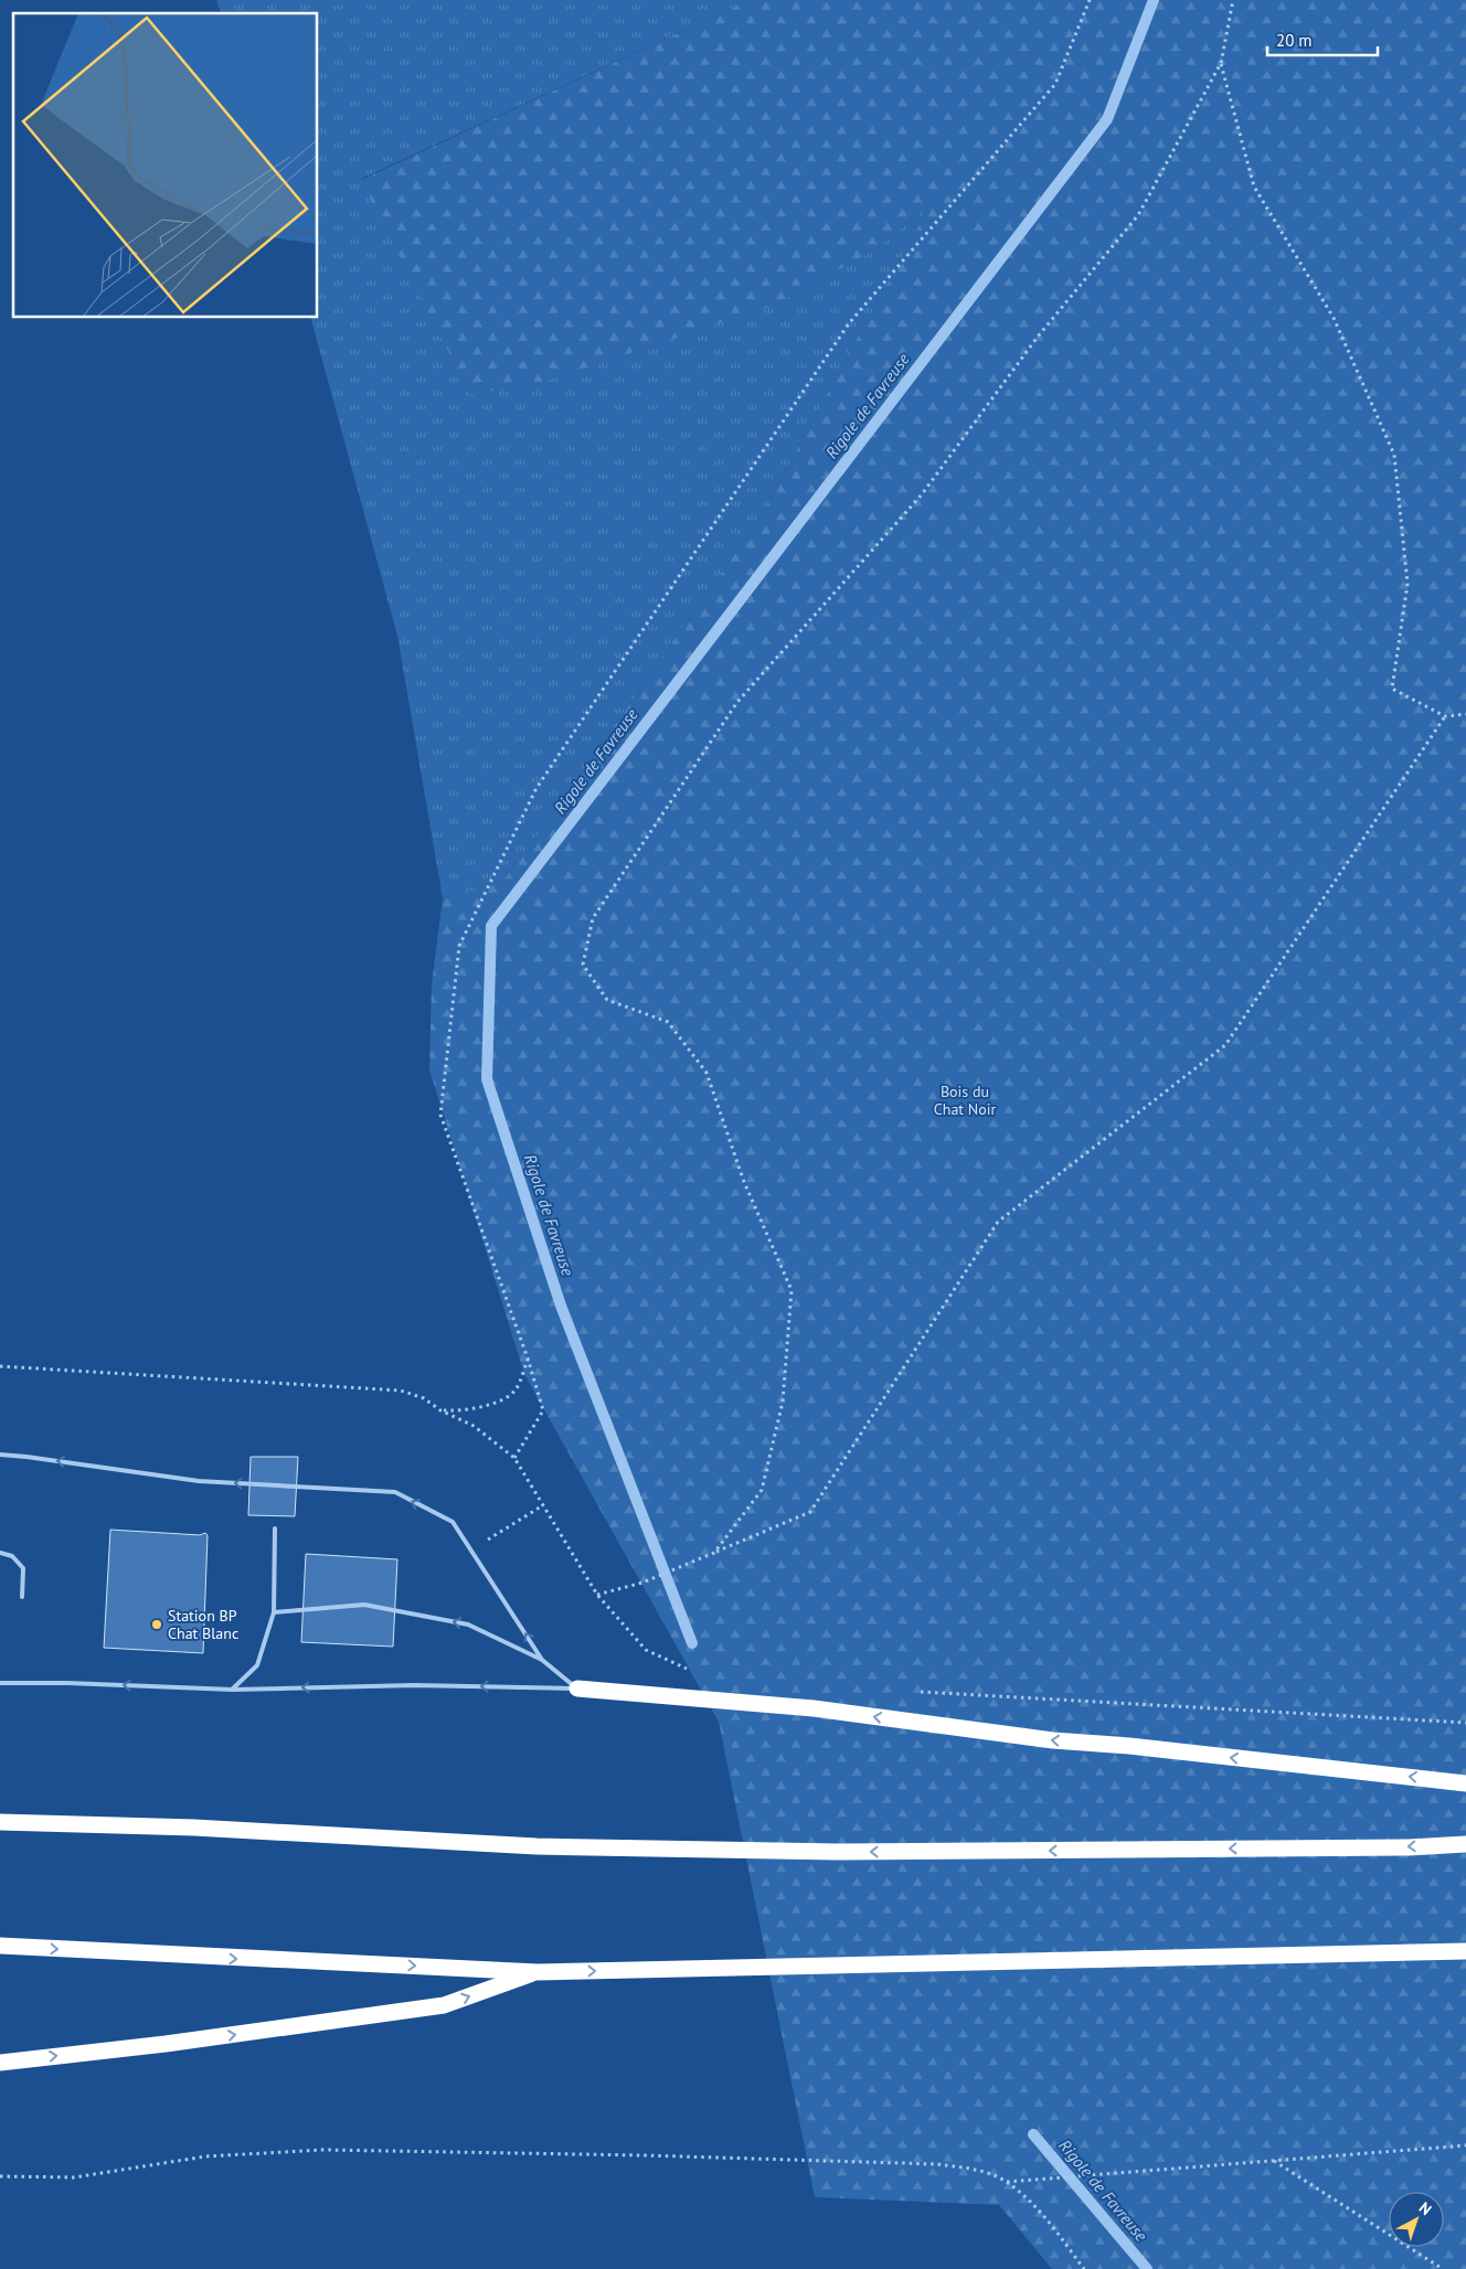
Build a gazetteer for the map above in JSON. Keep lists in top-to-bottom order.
{
  "water": ["Rigole de Favreuse"],
  "parks": ["Bois du Chat Noir"],
  "places": ["Station BP Chat Blanc"],
  "scale_bar": "20 m",
  "north": "top right"
}
